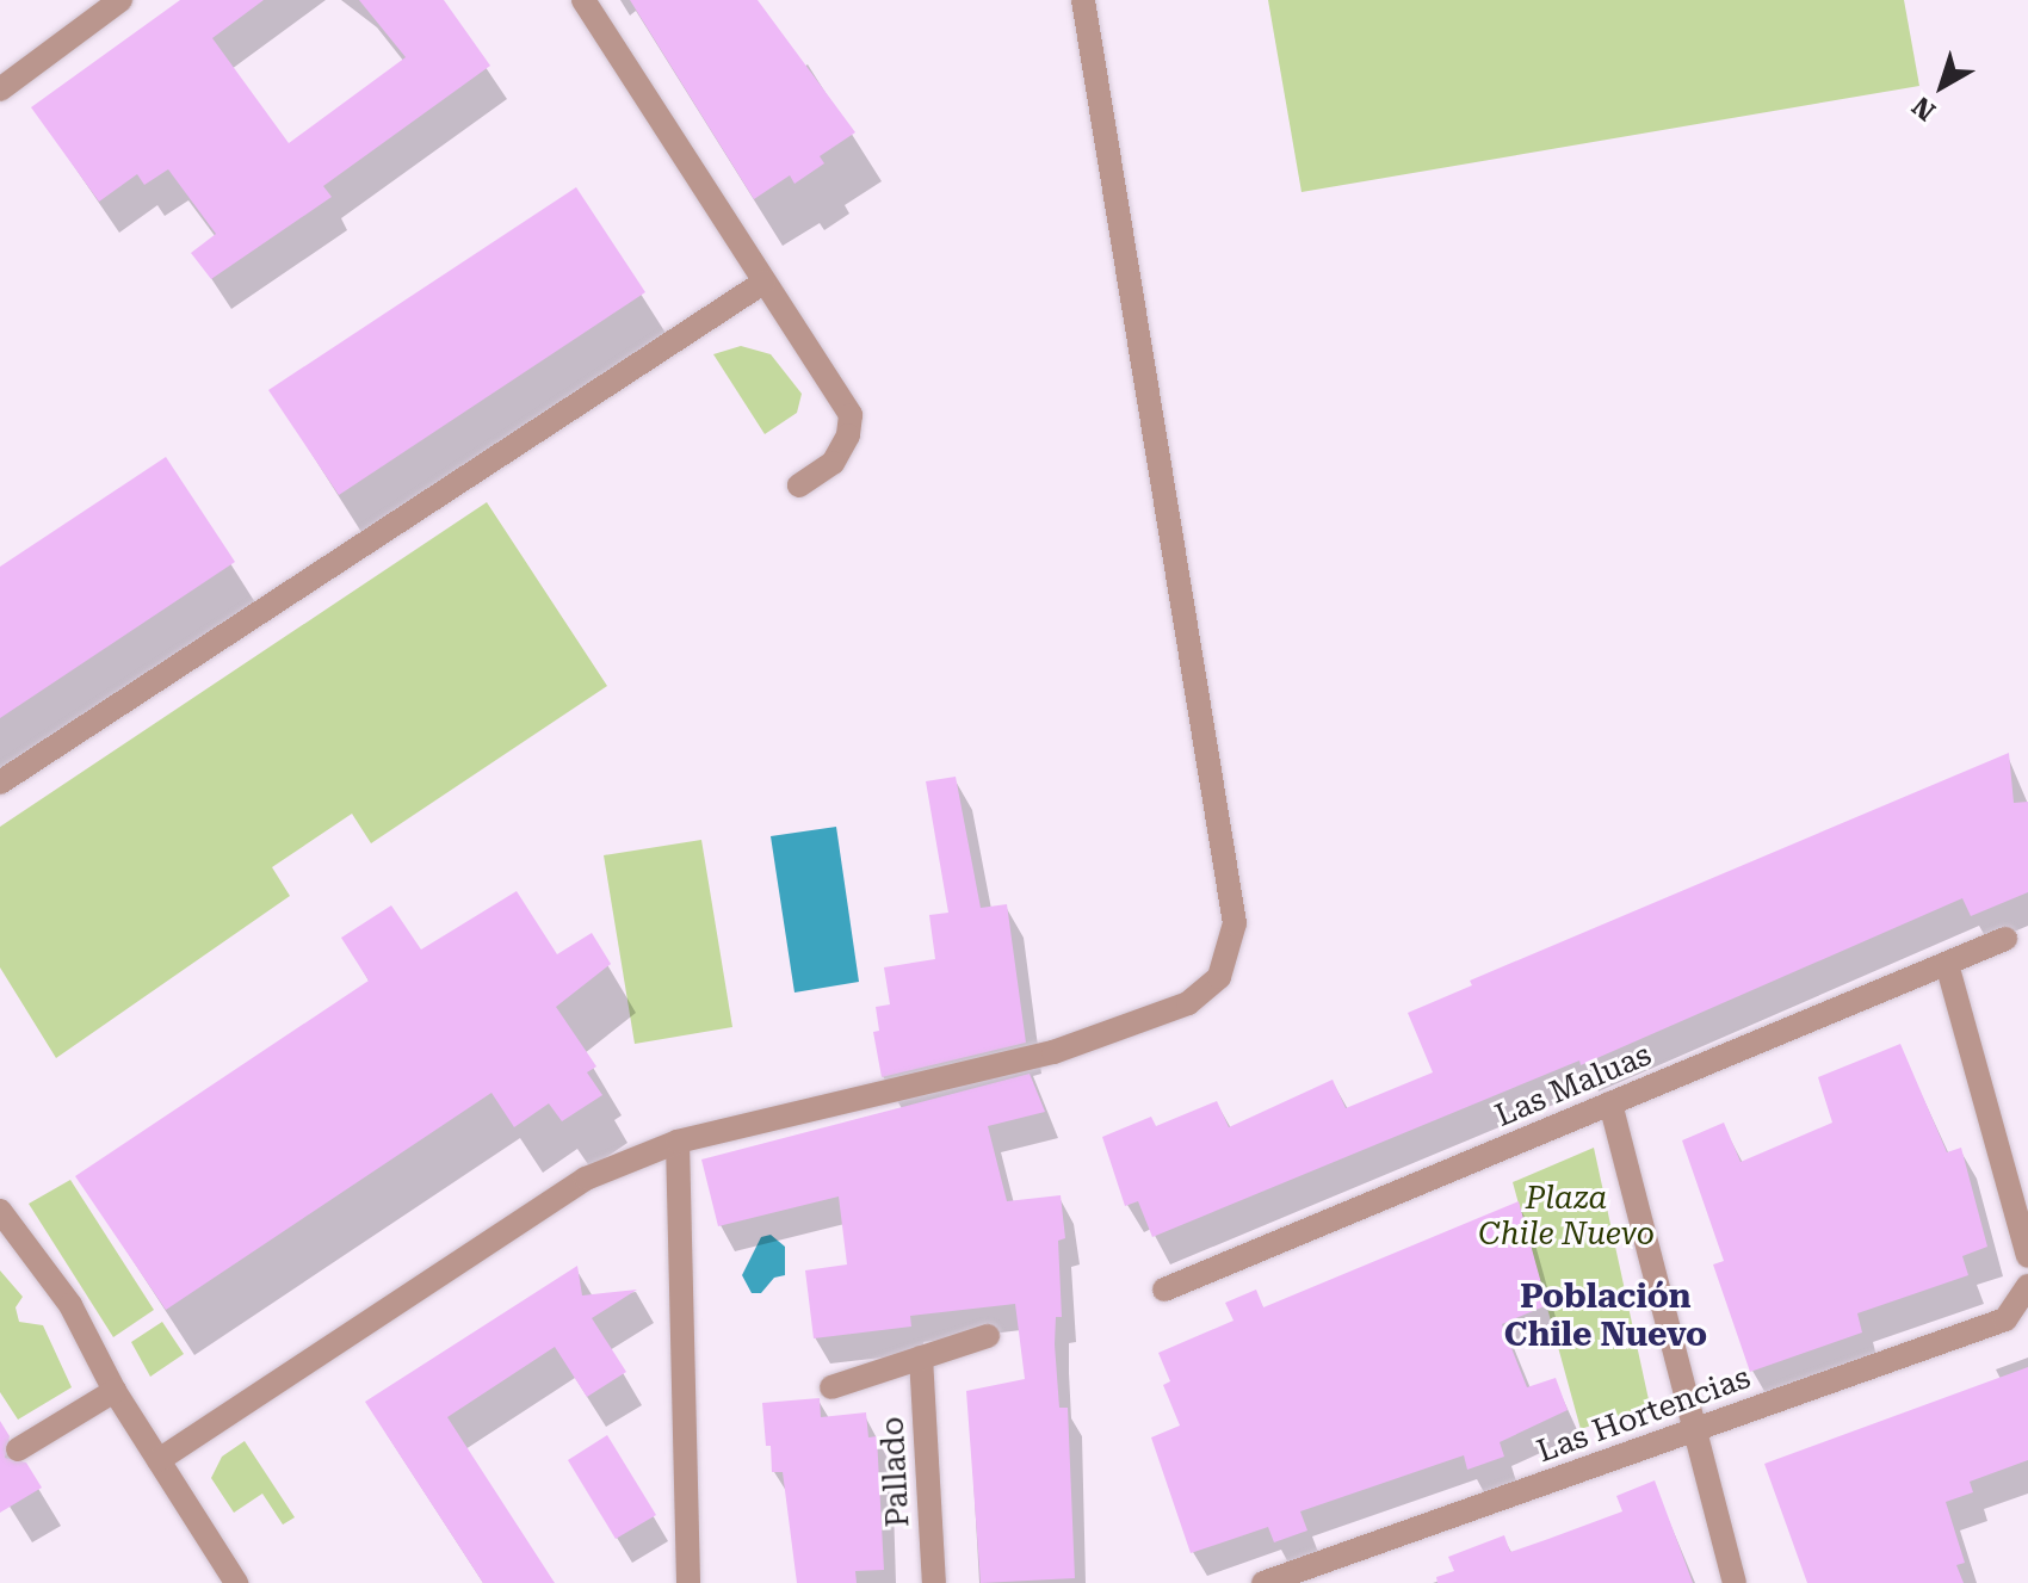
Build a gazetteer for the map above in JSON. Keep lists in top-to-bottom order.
{
  "streets": {
    "street": ["Las Maluas", "Las Hortencias", "Pallado"]
  },
  "districts": ["Población Chile Nuevo"],
  "parks": ["Plaza Chile Nuevo"],
  "north": "bottom left"
}
